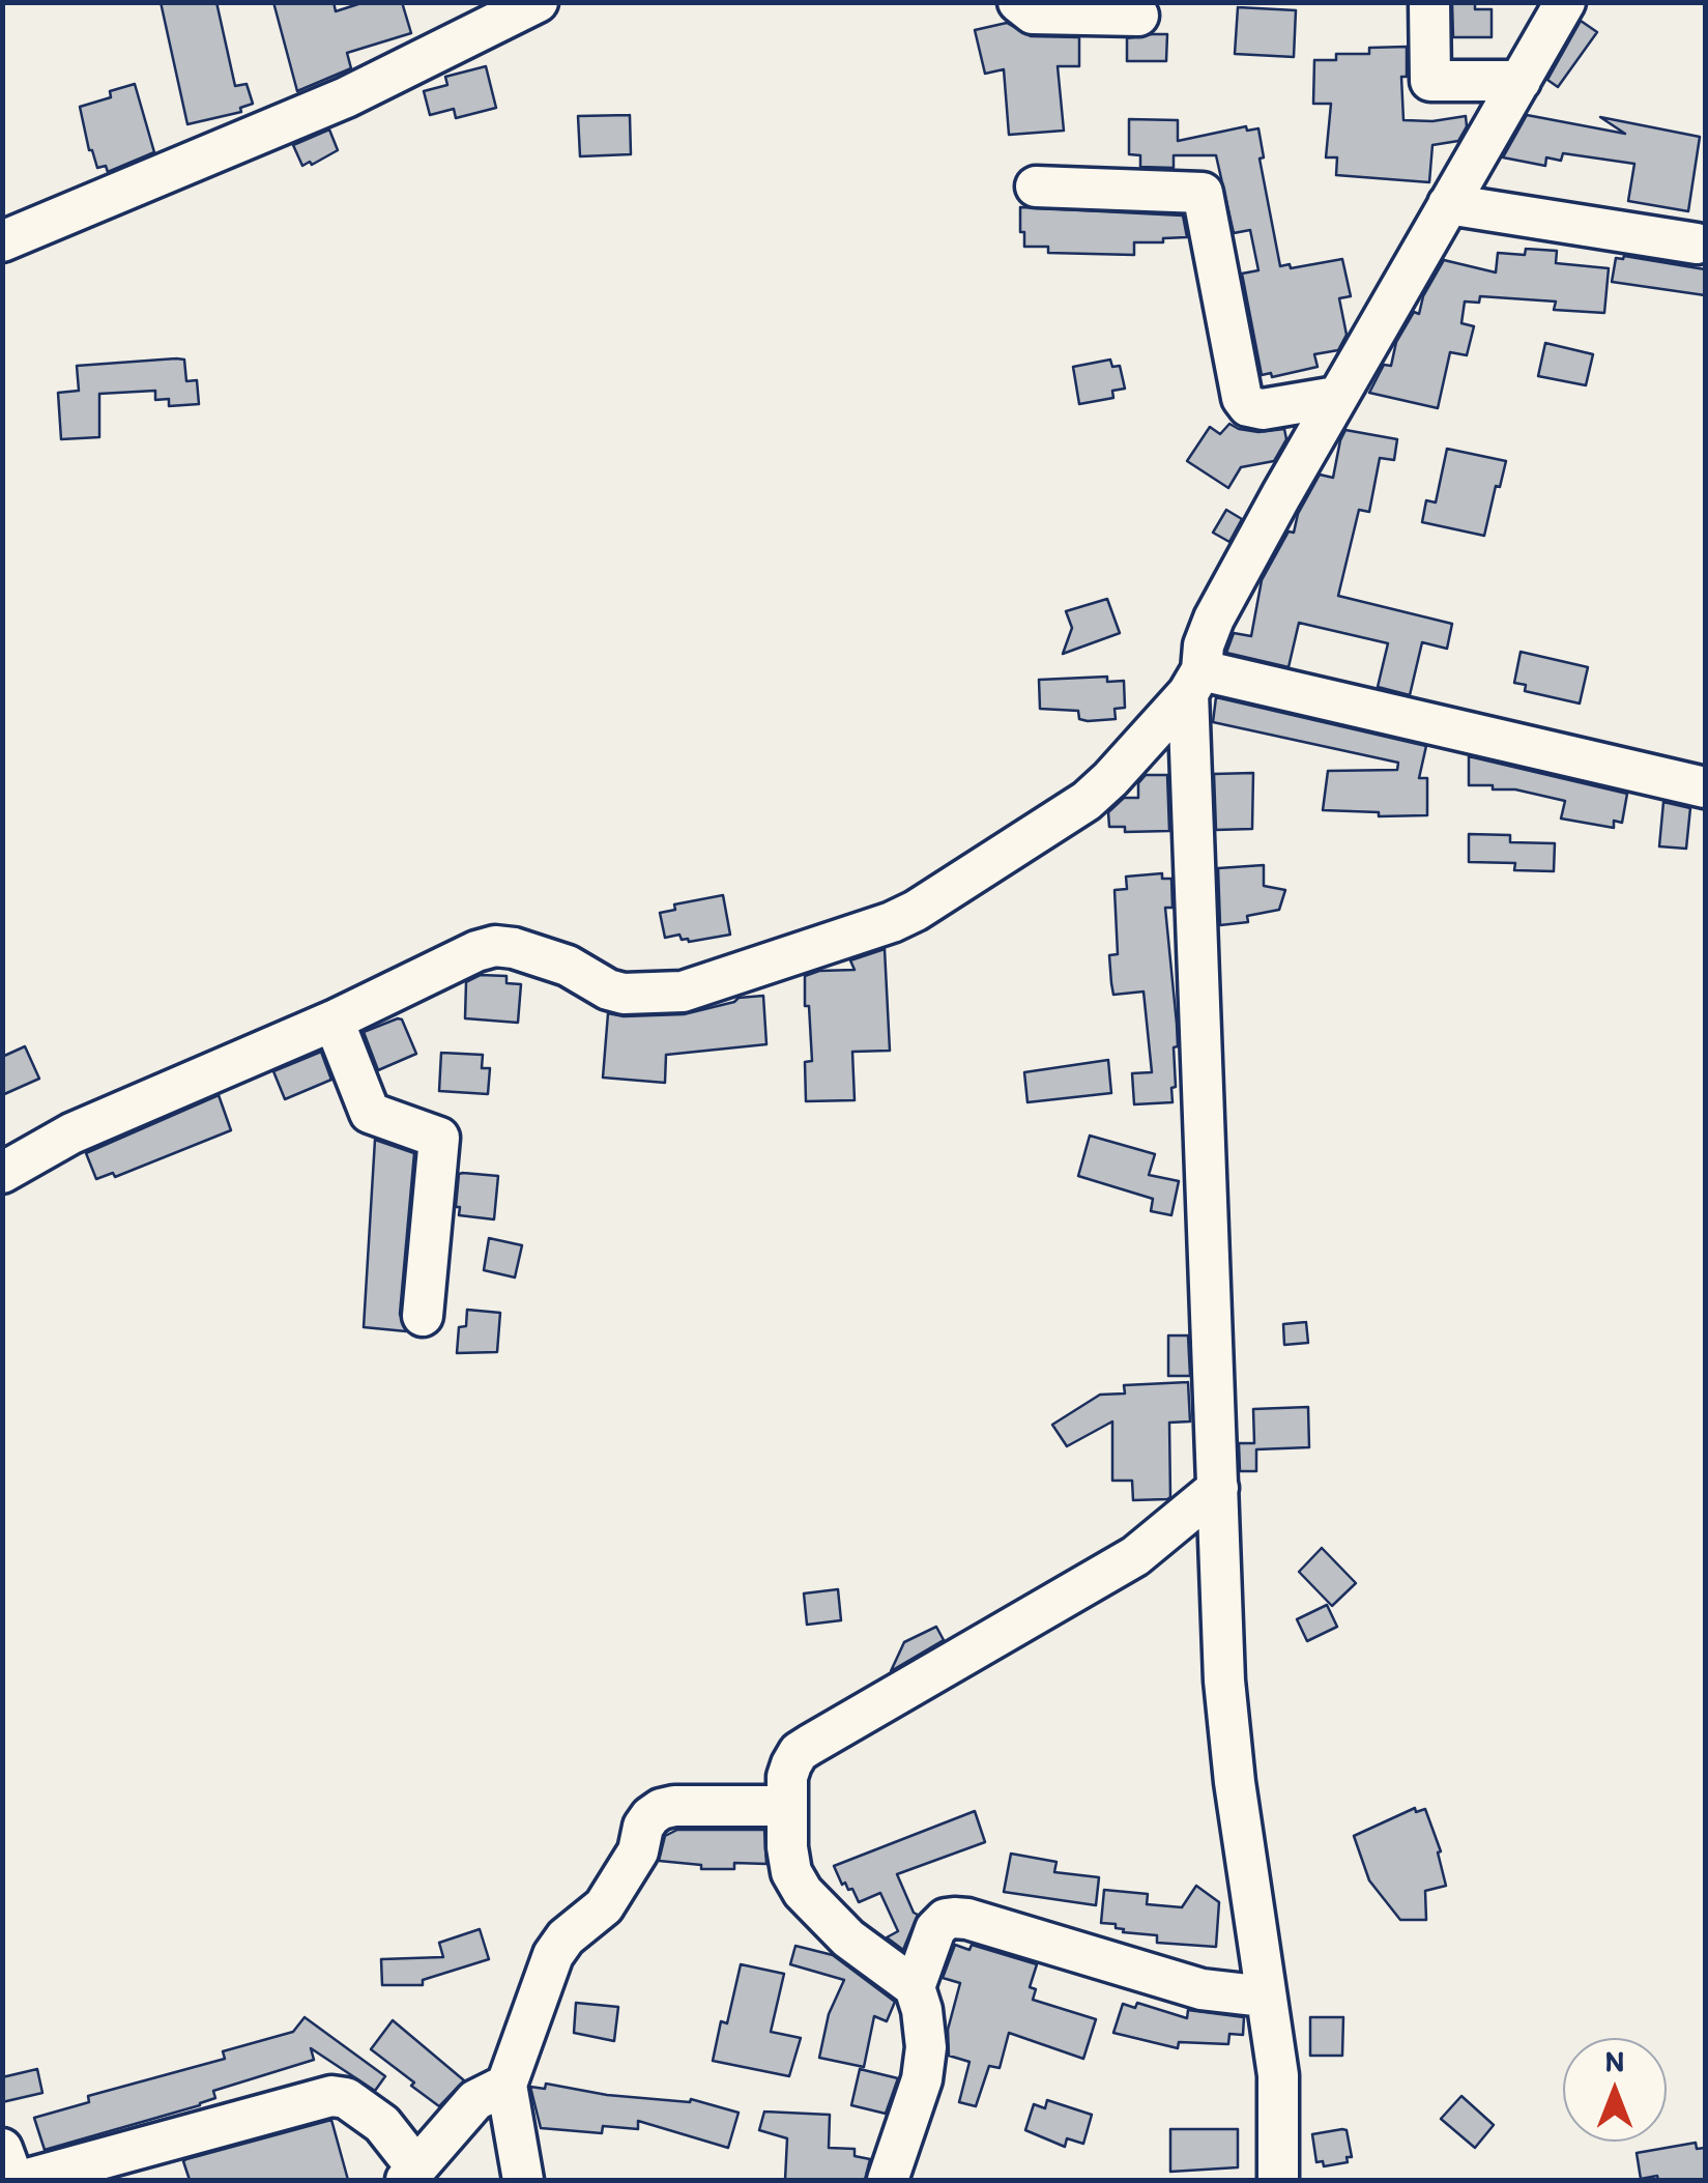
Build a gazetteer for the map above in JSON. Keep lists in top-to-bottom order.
{
  "north": "top"
}
